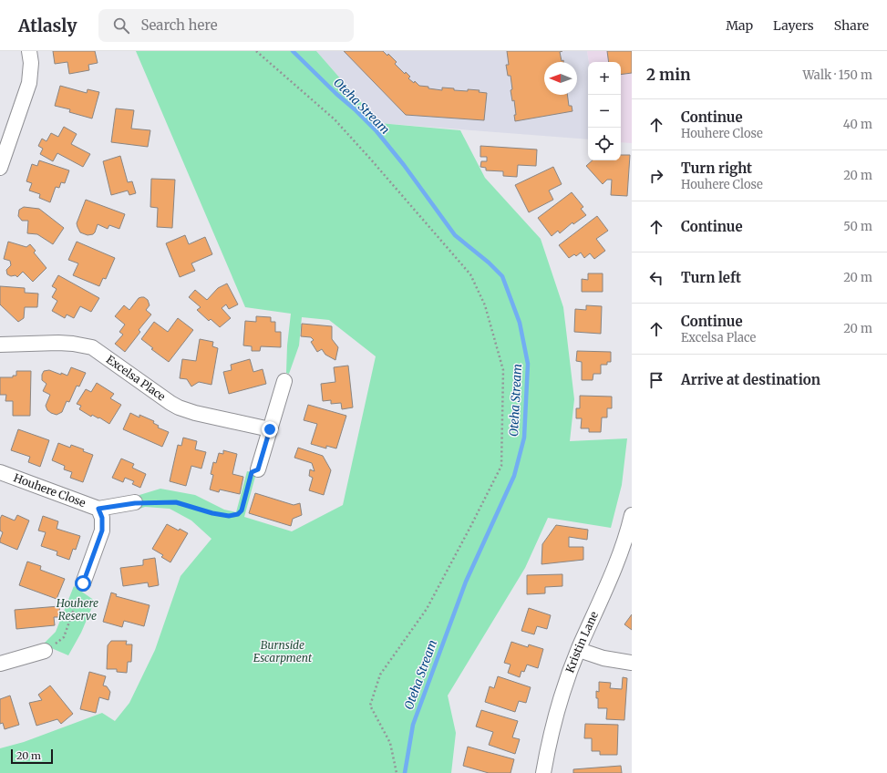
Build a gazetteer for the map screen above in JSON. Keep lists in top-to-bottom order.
{
  "streets": {
    "street": ["Excelsa Place", "Houhere Close", "Kristin Lane"]
  },
  "water": ["Oteha Stream"],
  "parks": ["Houhere Reserve", "Burnside Escarpment"],
  "scale_bar": "20 m",
  "north": "left",
  "page": {
    "header": "Atlasly",
    "search": "Search here",
    "nav": ["Map", "Layers", "Share"],
    "heading": ["2 min", "Walk · 150 m"],
    "map_buttons": ["+", "−"],
    "list": [
      ["Continue", "Houhere Close", "40 m"],
      ["Turn right", "Houhere Close", "20 m"],
      ["Continue", "50 m"],
      ["Turn left", "20 m"],
      ["Continue", "Excelsa Place", "20 m"],
      "Arrive at destination"
    ],
    "scale": "20 m"
  }
}
